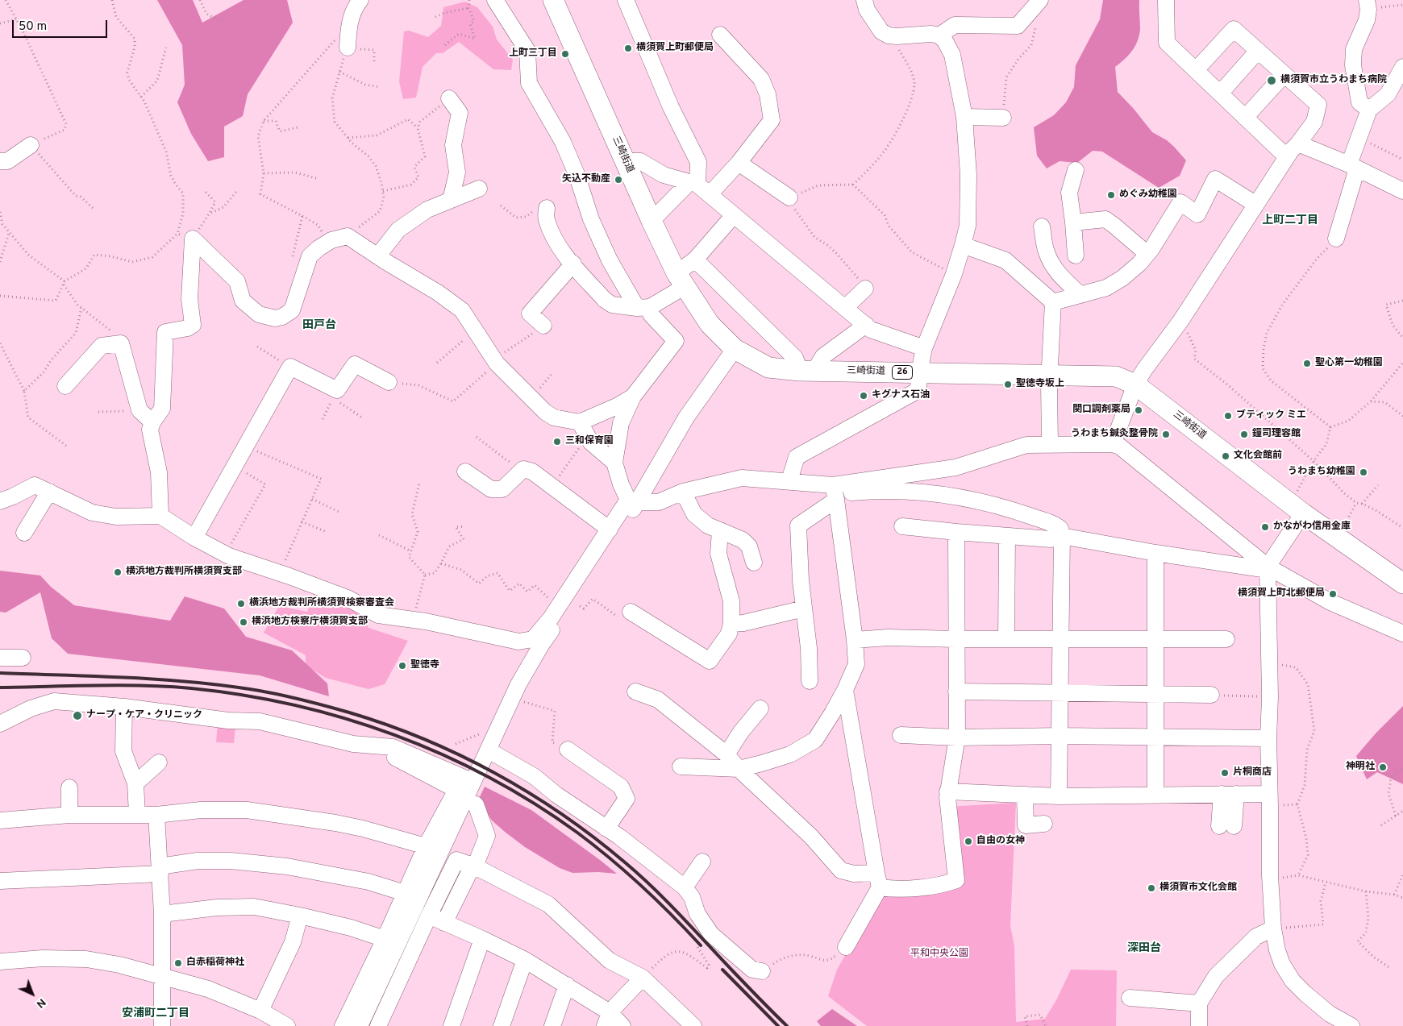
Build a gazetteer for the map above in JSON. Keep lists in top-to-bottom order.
{
  "streets": {
    "main road": ["三崎街道", "26"]
  },
  "districts": [
    "上町二丁目",
    "田戸台",
    "深田台",
    "安浦町二丁目"
  ],
  "parks": ["平和中央公園"],
  "places": [
    "横須賀上町郵便局",
    "上町三丁目",
    "横須賀市立うわまち病院",
    "矢込不動産",
    "めぐみ幼稚園",
    "聖心第一幼稚園",
    "聖徳寺坂上",
    "キグナス石油",
    "関口調剤薬局",
    "ブティック ミエ",
    "うわまち鍼灸整骨院",
    "鐘司理容館",
    "三和保育園",
    "文化会館前",
    "うわまち幼稚園",
    "かながわ信用金庫",
    "横浜地方裁判所横須賀支部",
    "横須賀上町北郵便局",
    "横浜地方裁判所横須賀検察審査会",
    "横浜地方検察庁横須賀支部",
    "聖徳寺",
    "ナープ・ケア・クリニック",
    "神明社",
    "片桐商店",
    "自由の女神",
    "横須賀市文化会館",
    "白赤稲荷神社"
  ],
  "scale_bar": "50 m",
  "north": "bottom right"
}
